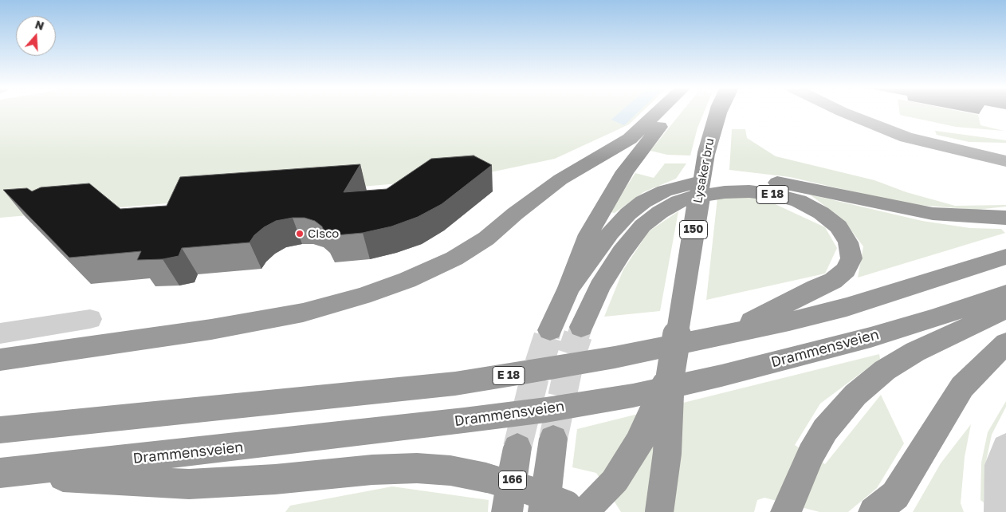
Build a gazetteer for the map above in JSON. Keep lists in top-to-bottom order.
{
  "streets": {
    "highway": [
      "Lysaker bru",
      "E 18",
      "150",
      "Drammensveien",
      "166"
    ]
  },
  "crossings": [
    ["Lysaker bru", "150"]
  ],
  "places": ["Cisco"],
  "north": "top"
}
